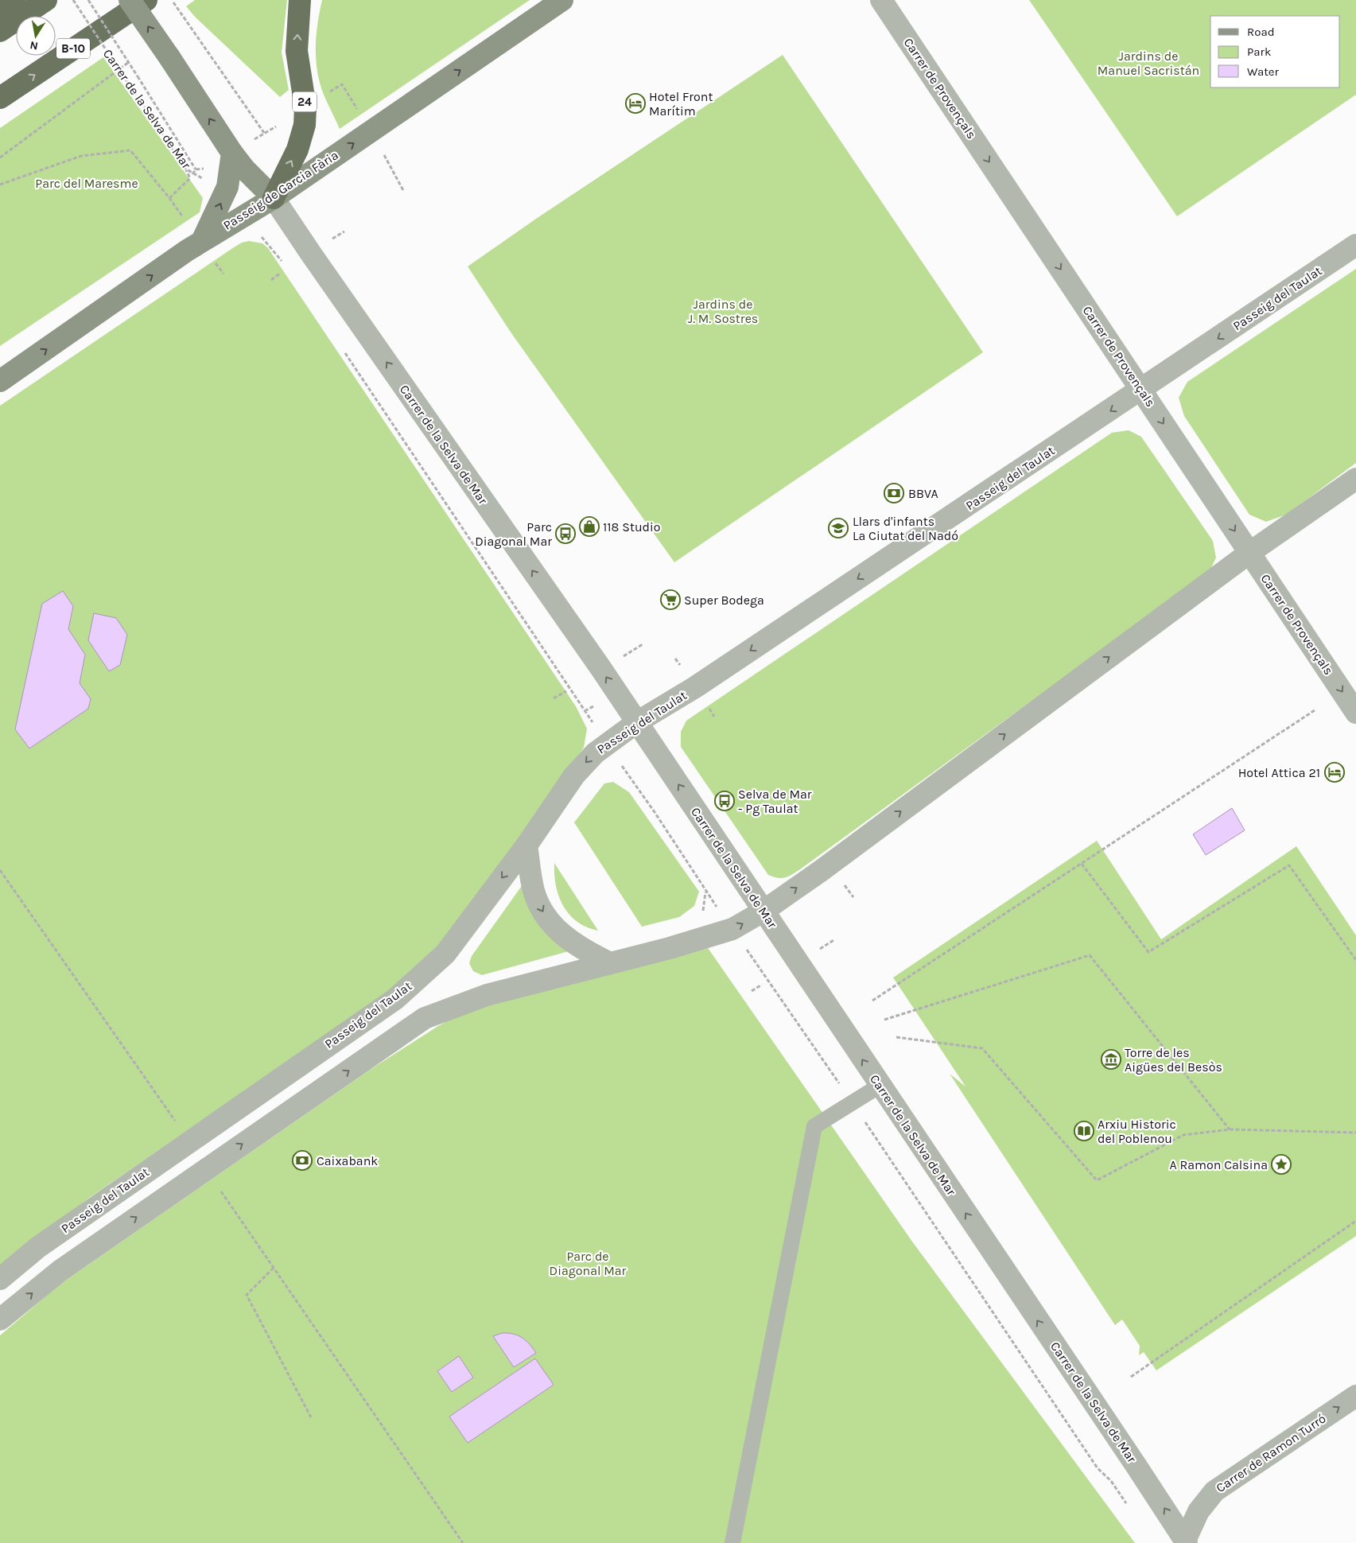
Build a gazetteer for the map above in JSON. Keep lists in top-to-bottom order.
{
  "streets": {
    "highway": ["B-10", "24"],
    "main road": ["Passeig de Garcia Fària"],
    "street": [
      "Carrer de Provençals",
      "Carrer de la Selva de Mar",
      "Passeig del Taulat",
      "Carrer de Ramon Turró"
    ]
  },
  "crossings": [
    ["Carrer de Provençals", "Passeig del Taulat"],
    ["24", "Carrer de la Selva de Mar"],
    ["24", "Passeig de Garcia Fària"],
    ["Carrer de la Selva de Mar", "Passeig de Garcia Fària"],
    ["Carrer de la Selva de Mar", "Passeig del Taulat"],
    ["Carrer de la Selva de Mar", "Carrer de Ramon Turró"]
  ],
  "one_way": ["Carrer de Provençals", "Passeig de Garcia Fària", "Carrer de Ramon Turró"],
  "parks": [
    "Jardins de Manuel Sacristán",
    "Parc del Maresme",
    "Jardins de J. M. Sostres",
    "Parc de Diagonal Mar"
  ],
  "places": {
    "hotel": ["Hotel Front Marítim", "Hotel Attica 21"],
    "bank": ["BBVA", "Caixabank"],
    "shop": ["118 Studio"],
    "school or university": ["Llars d'infants La Ciutat del Nadó"],
    "bus stop": ["Parc Diagonal Mar", "Selva de Mar - Pg Taulat"],
    "supermarket": ["Super Bodega"],
    "museum": ["Torre de les Aigües del Besòs"],
    "library": ["Arxiu Historic del Poblenou"],
    "place": ["A Ramon Calsina"]
  },
  "legend": ["Road", "Park", "Water"],
  "north": "bottom"
}
